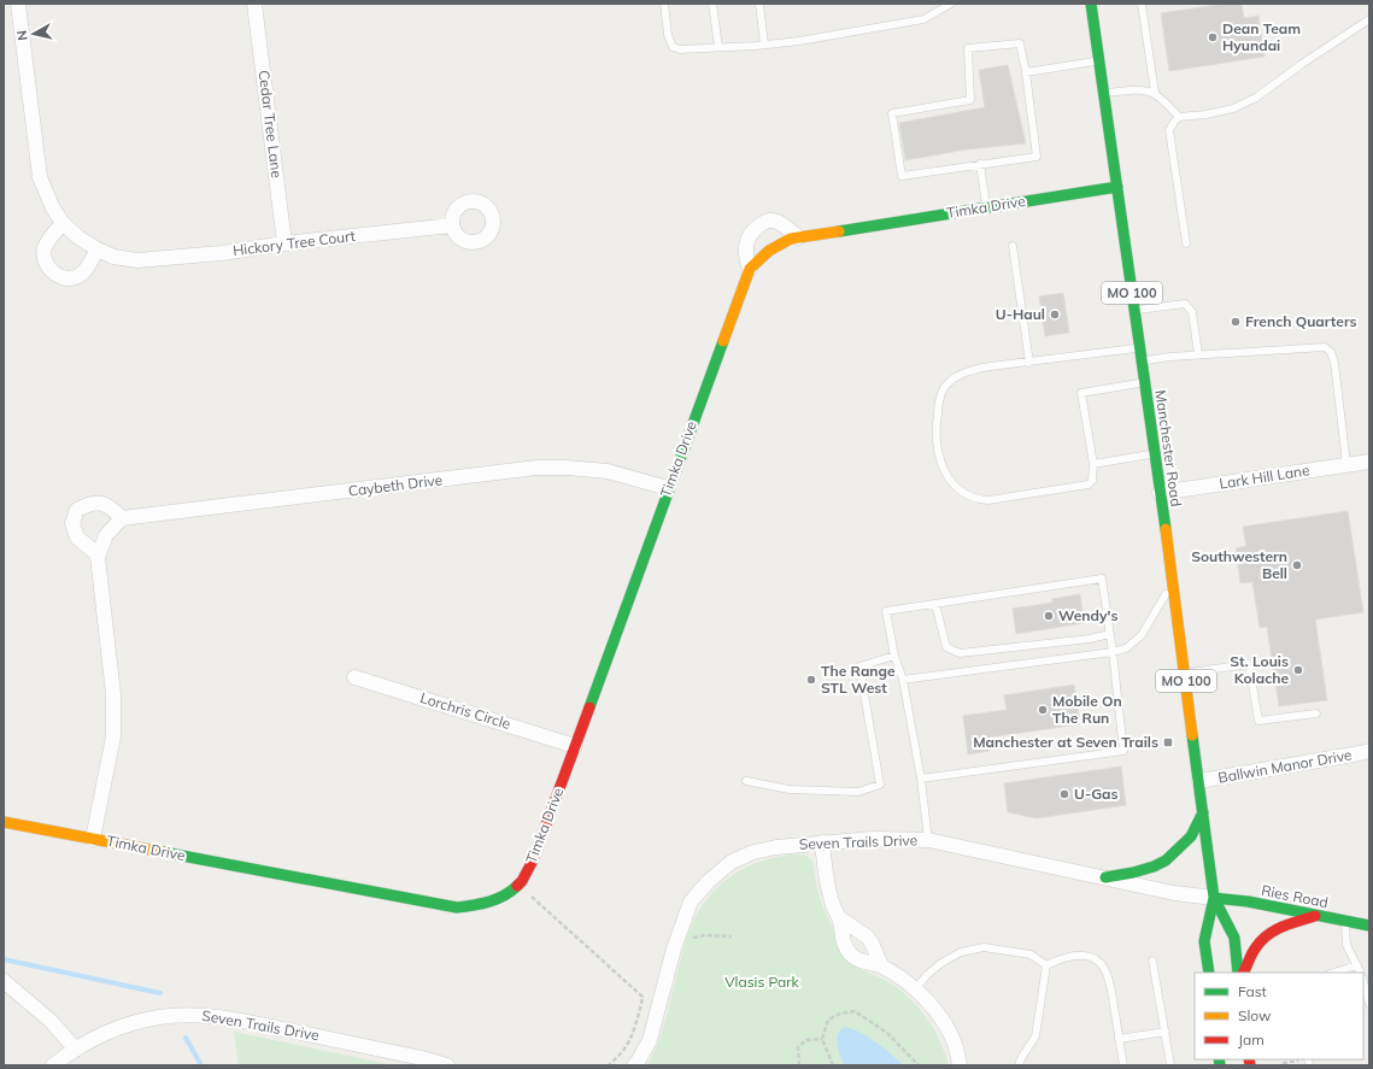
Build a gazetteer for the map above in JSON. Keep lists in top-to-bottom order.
{
  "streets": {
    "main road": [
      "Timka Drive",
      "MO 100",
      "Manchester Road",
      "Ries Road"
    ],
    "street": [
      "Cedar Tree Lane",
      "Hickory Tree Court",
      "Lark Hill Lane",
      "Caybeth Drive",
      "Lorchris Circle",
      "Ballwin Manor Drive",
      "Seven Trails Drive"
    ]
  },
  "crossings": [
    ["Cedar Tree Lane", "Hickory Tree Court"],
    ["Timka Drive", "Manchester Road"],
    ["Timka Drive", "Caybeth Drive"],
    ["Timka Drive", "Lorchris Circle"],
    ["Manchester Road", "Lark Hill Lane"],
    ["Manchester Road", "Ballwin Manor Drive"],
    ["Manchester Road", "Seven Trails Drive"],
    ["Manchester Road", "Ries Road"],
    ["Seven Trails Drive", "Ries Road"]
  ],
  "parks": ["Vlasis Park"],
  "places": {
    "other": [
      "Dean Team Hyundai",
      "U-Haul",
      "French Quarters",
      "Southwestern Bell",
      "Wendy's",
      "St. Louis Kolache",
      "The Range STL West",
      "Mobile On The Run",
      "U-Gas"
    ],
    "transit": ["Manchester at Seven Trails"]
  },
  "legend": ["Fast", "Slow", "Jam"],
  "north": "left"
}
